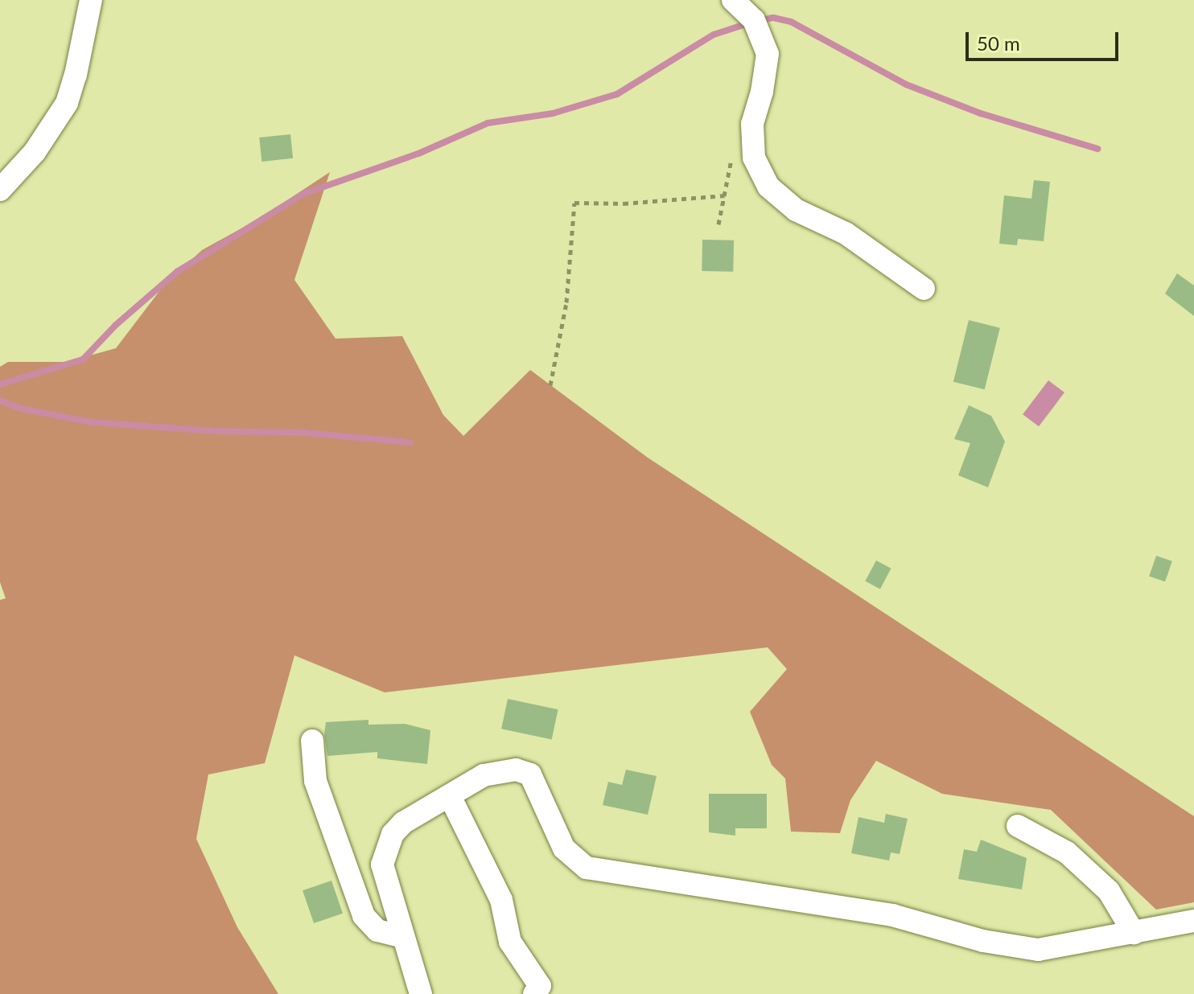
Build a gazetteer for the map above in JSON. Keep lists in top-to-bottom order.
{
  "scale_bar": "50 m"
}
